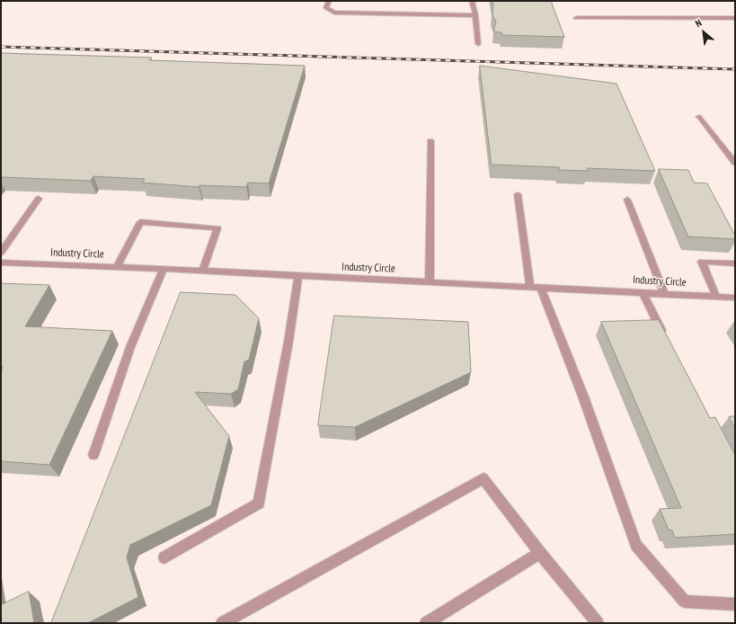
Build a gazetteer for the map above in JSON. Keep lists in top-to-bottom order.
{
  "streets": {
    "street": ["Industry Circle"]
  },
  "north": "top left"
}
